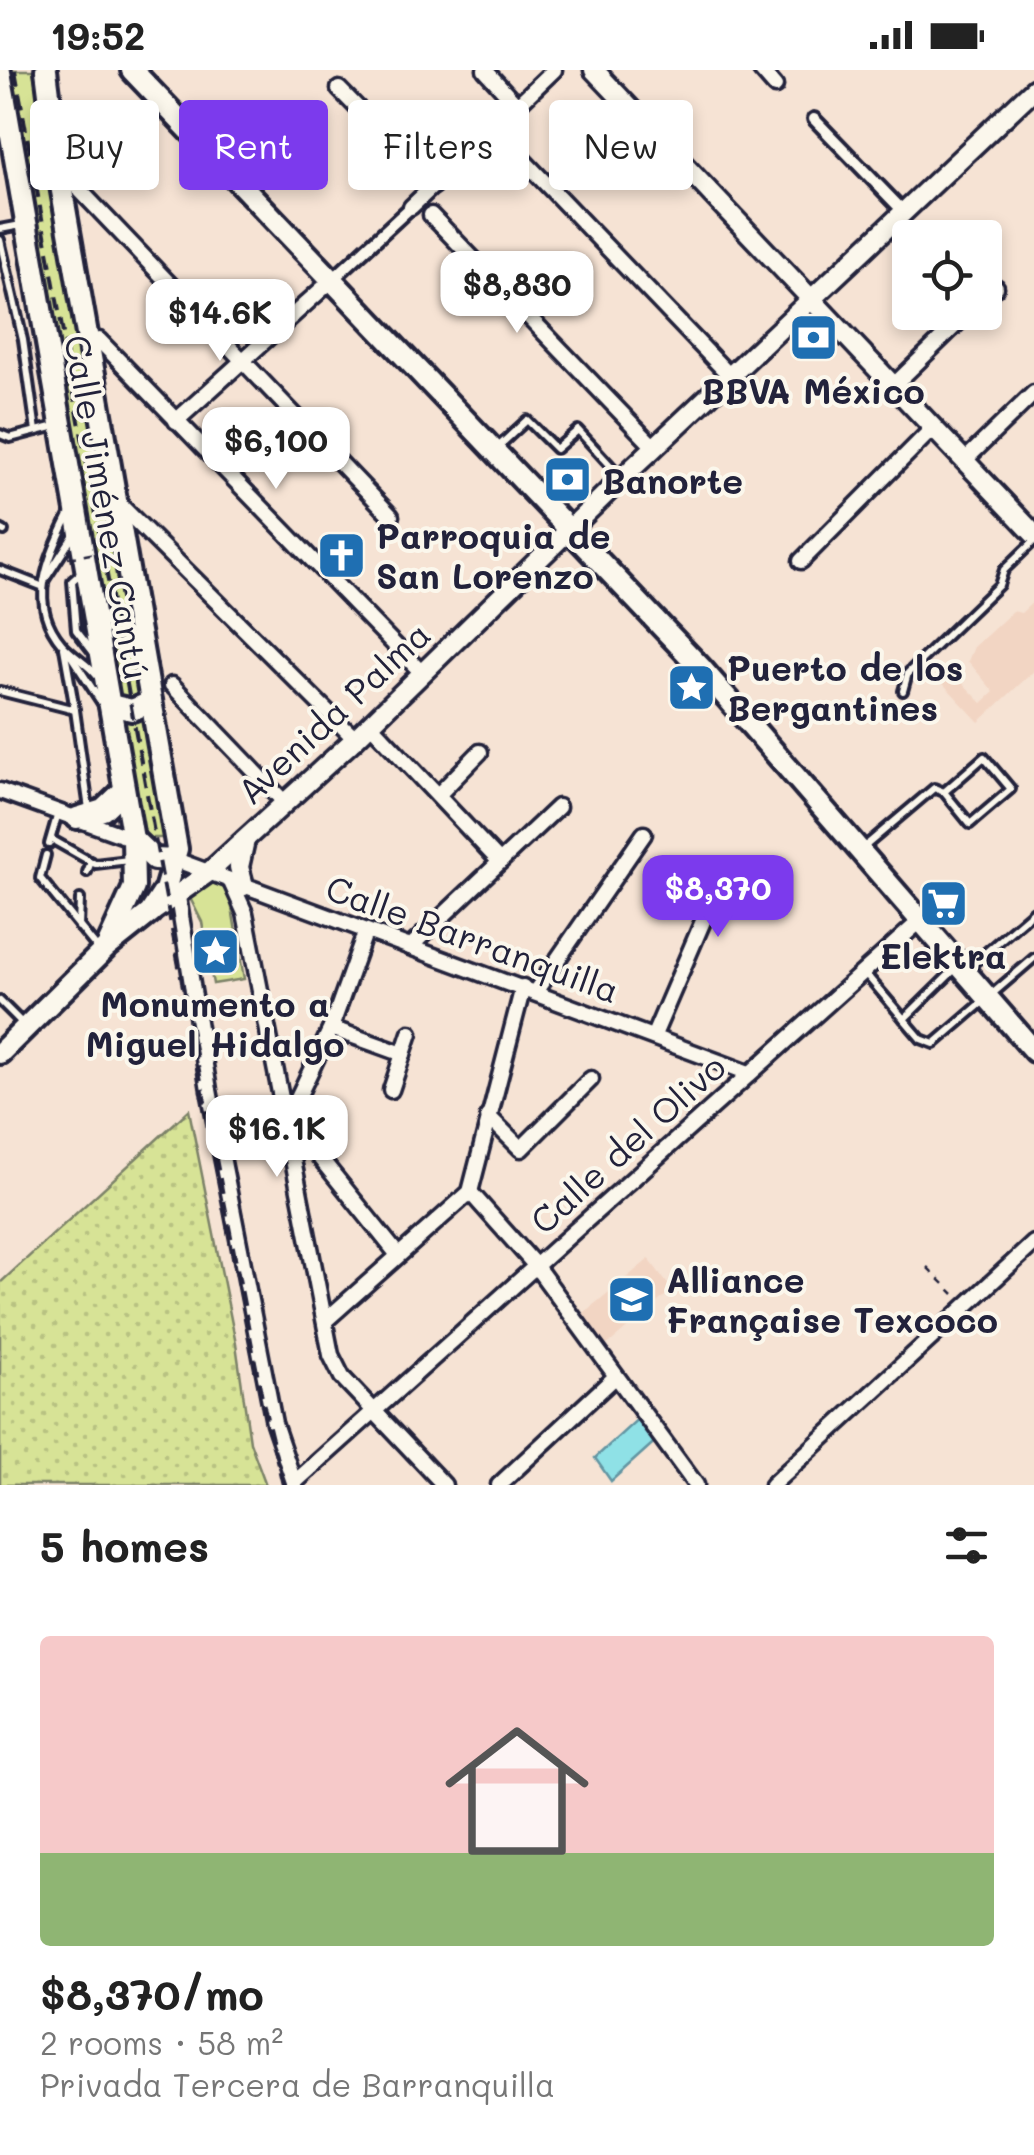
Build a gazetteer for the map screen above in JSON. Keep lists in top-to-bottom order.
{
  "streets": {
    "main road": ["Calle Jiménez Cantú", "Avenida Palma"],
    "street": ["Calle Barranquilla", "Calle del Olivo"]
  },
  "crossings": [
    ["Calle Jiménez Cantú", "Avenida Palma"],
    ["Calle Jiménez Cantú", "Calle Barranquilla"],
    ["Avenida Palma", "Calle Barranquilla"],
    ["Calle Barranquilla", "Calle del Olivo"]
  ],
  "places": {
    "bank": ["BBVA México", "Banorte"],
    "church": ["Parroquia de San Lorenzo"],
    "place": ["Puerto de los Bergantines", "Monumento a Miguel Hidalgo"],
    "supermarket": ["Elektra"],
    "school or university": ["Alliance Française Texcoco"]
  },
  "page": {
    "status": "19:52",
    "chip": [
      "Buy",
      "Rent",
      "Filters",
      "New"
    ],
    "price": [
      "$8,830",
      "$14.6K",
      "$6,100",
      "$8,370",
      "$16.1K"
    ],
    "heading": "5 homes",
    "list": [
      {
        "name": "$8,370/mo",
        "note": "2 rooms · 58 m² · Privada Tercera de Barranquilla"
      }
    ]
  }
}
